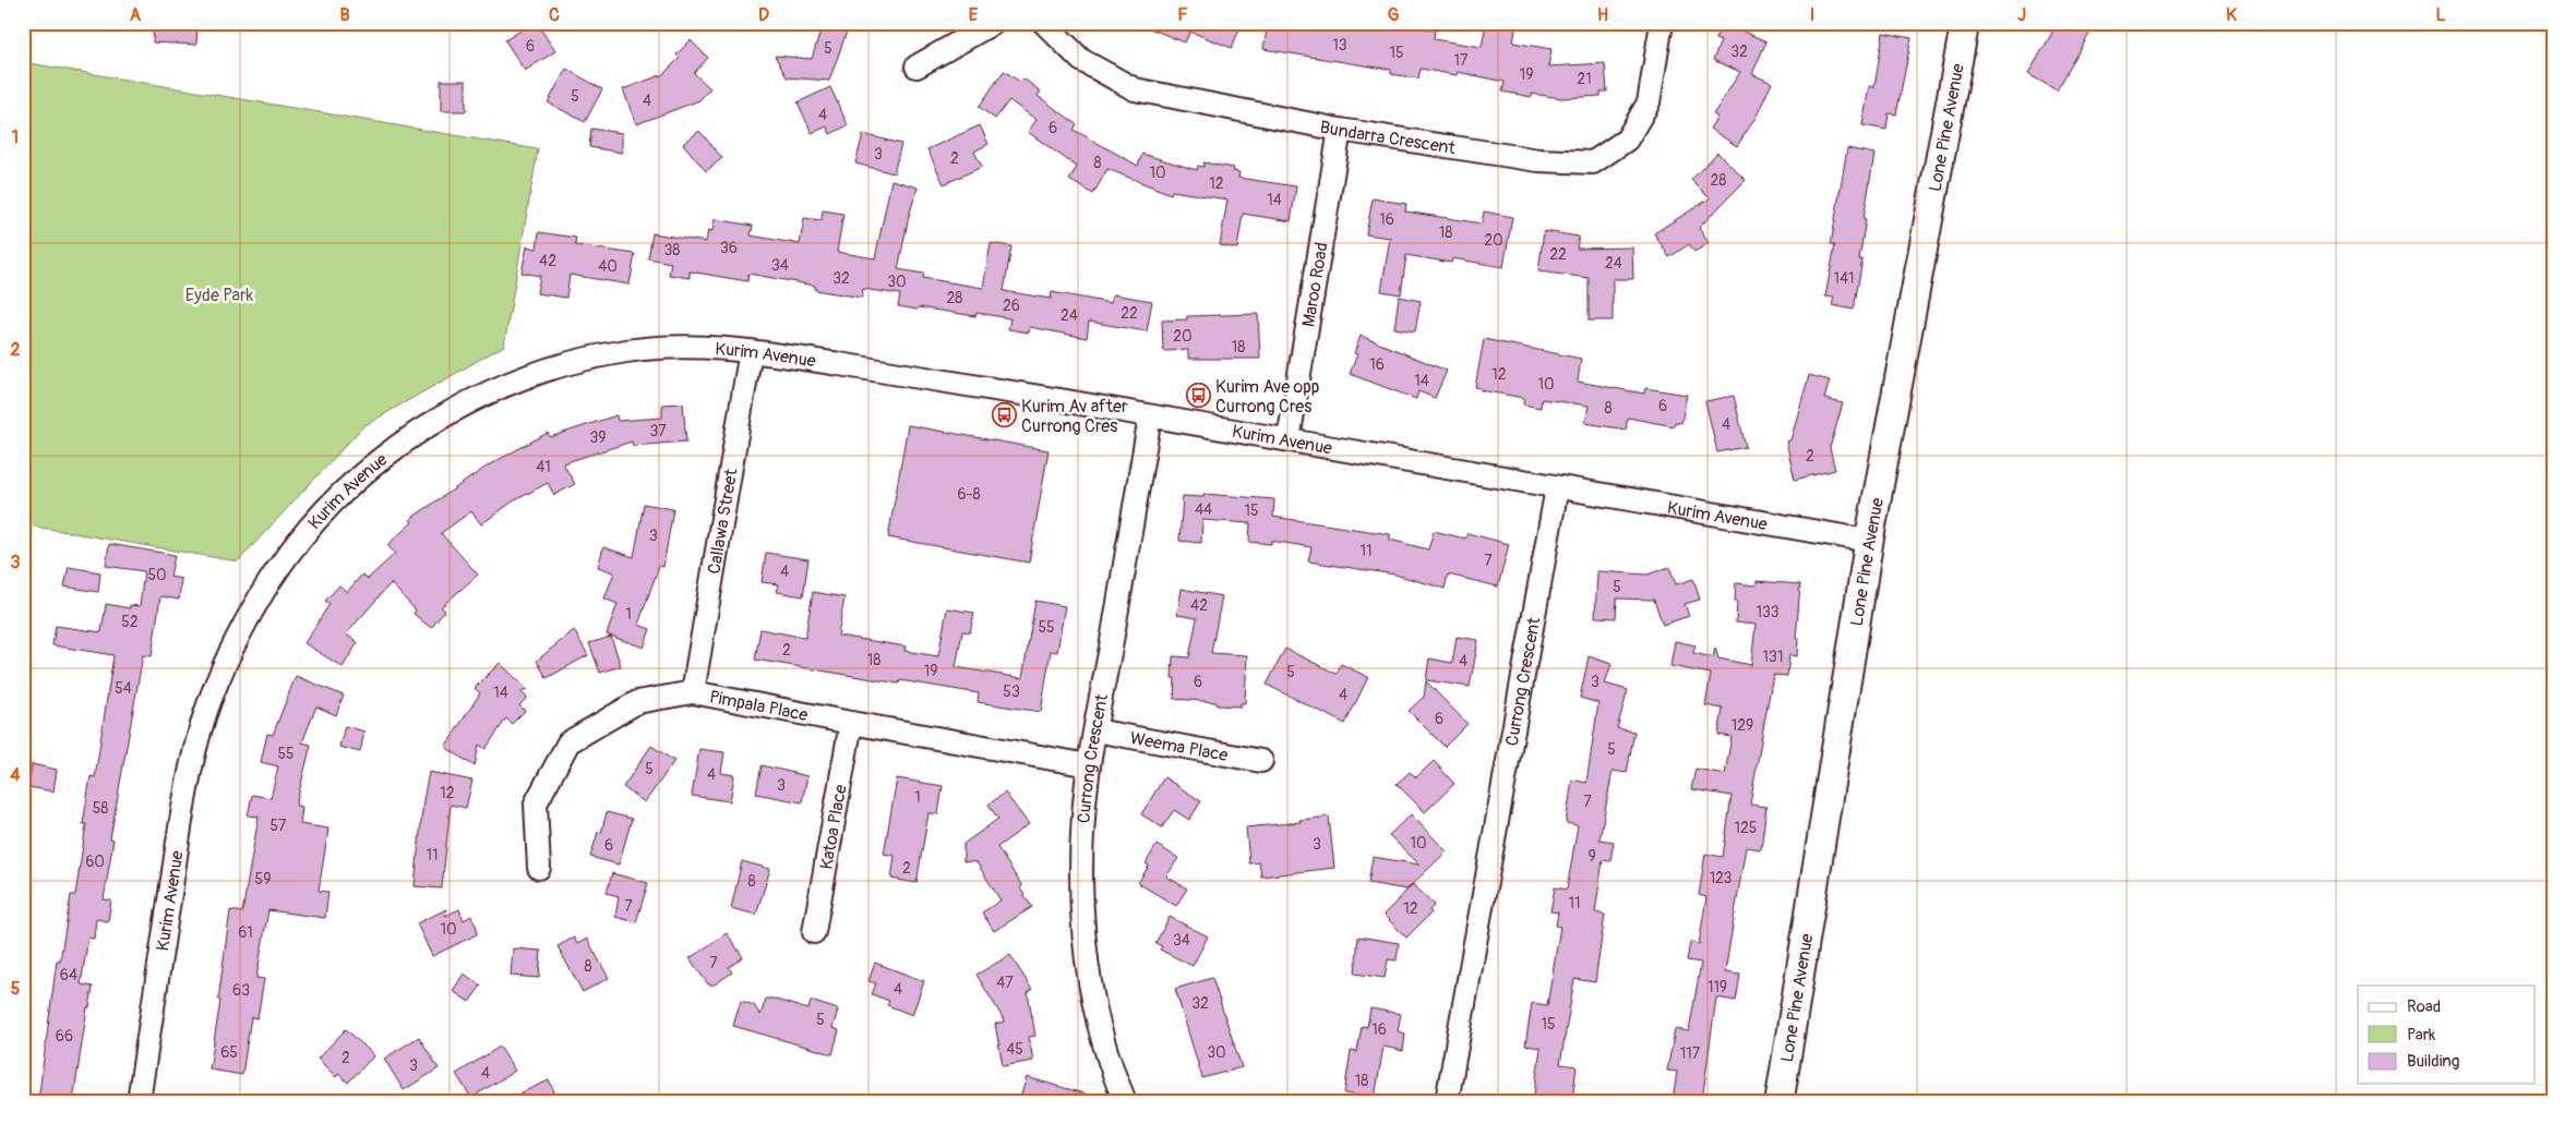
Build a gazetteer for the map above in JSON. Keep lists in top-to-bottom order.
{
  "streets": {
    "street": [
      "Lone Pine Avenue",
      "Bundarra Crescent",
      "Maroo Road",
      "Kurim Avenue",
      "Callawa Street",
      "Currong Crescent",
      "Pimpala Place",
      "Weema Place",
      "Katoa Place"
    ]
  },
  "crossings": [
    ["Lone Pine Avenue", "Kurim Avenue"],
    ["Bundarra Crescent", "Maroo Road"],
    ["Maroo Road", "Kurim Avenue"],
    ["Kurim Avenue", "Callawa Street"],
    ["Kurim Avenue", "Currong Crescent"],
    ["Callawa Street", "Pimpala Place"],
    ["Currong Crescent", "Pimpala Place"],
    ["Currong Crescent", "Weema Place"],
    ["Pimpala Place", "Katoa Place"]
  ],
  "parks": ["Eyde Park"],
  "places": {
    "bus stop": ["Kurim Ave opp Currong Cres", "Kurim Av after Currong Cres"]
  },
  "house_numbers": [
    "13",
    "6",
    "5",
    "32",
    "15",
    "17",
    "19",
    "21",
    "5",
    "4",
    "4",
    "6",
    "3",
    "2",
    "8",
    "10",
    "28",
    "12",
    "14",
    "16",
    "18",
    "20",
    "36",
    "38",
    "22",
    "42",
    "24",
    "34",
    "40",
    "32",
    "141",
    "30",
    "28",
    "26",
    "22",
    "24",
    "20",
    "18",
    "16",
    "12",
    "14",
    "10",
    "6",
    "8",
    "4",
    "37",
    "39",
    "2",
    "41",
    "6-8",
    "44",
    "15",
    "3",
    "11",
    "7",
    "4",
    "50",
    "5",
    "42",
    "133",
    "1",
    "52",
    "55",
    "2",
    "131",
    "18",
    "4",
    "19",
    "5",
    "6",
    "3",
    "54",
    "53",
    "14",
    "4",
    "6",
    "129",
    "5",
    "55",
    "5",
    "4",
    "3",
    "12",
    "1",
    "7",
    "58",
    "57",
    "125",
    "10",
    "3",
    "6",
    "11",
    "9",
    "60",
    "2",
    "123",
    "59",
    "8",
    "11",
    "7",
    "12",
    "10",
    "61",
    "34",
    "7",
    "8",
    "64",
    "47",
    "119",
    "4",
    "63",
    "32",
    "5",
    "15",
    "16",
    "66",
    "45",
    "65",
    "30",
    "117",
    "2",
    "3",
    "4",
    "18"
  ],
  "legend": ["Road", "Park", "Building"],
  "grid": {
    "columns": [
      "A",
      "B",
      "C",
      "D",
      "E",
      "F",
      "G",
      "H",
      "I",
      "J",
      "K",
      "L"
    ],
    "rows": [
      "1",
      "2",
      "3",
      "4",
      "5"
    ]
  }
}
